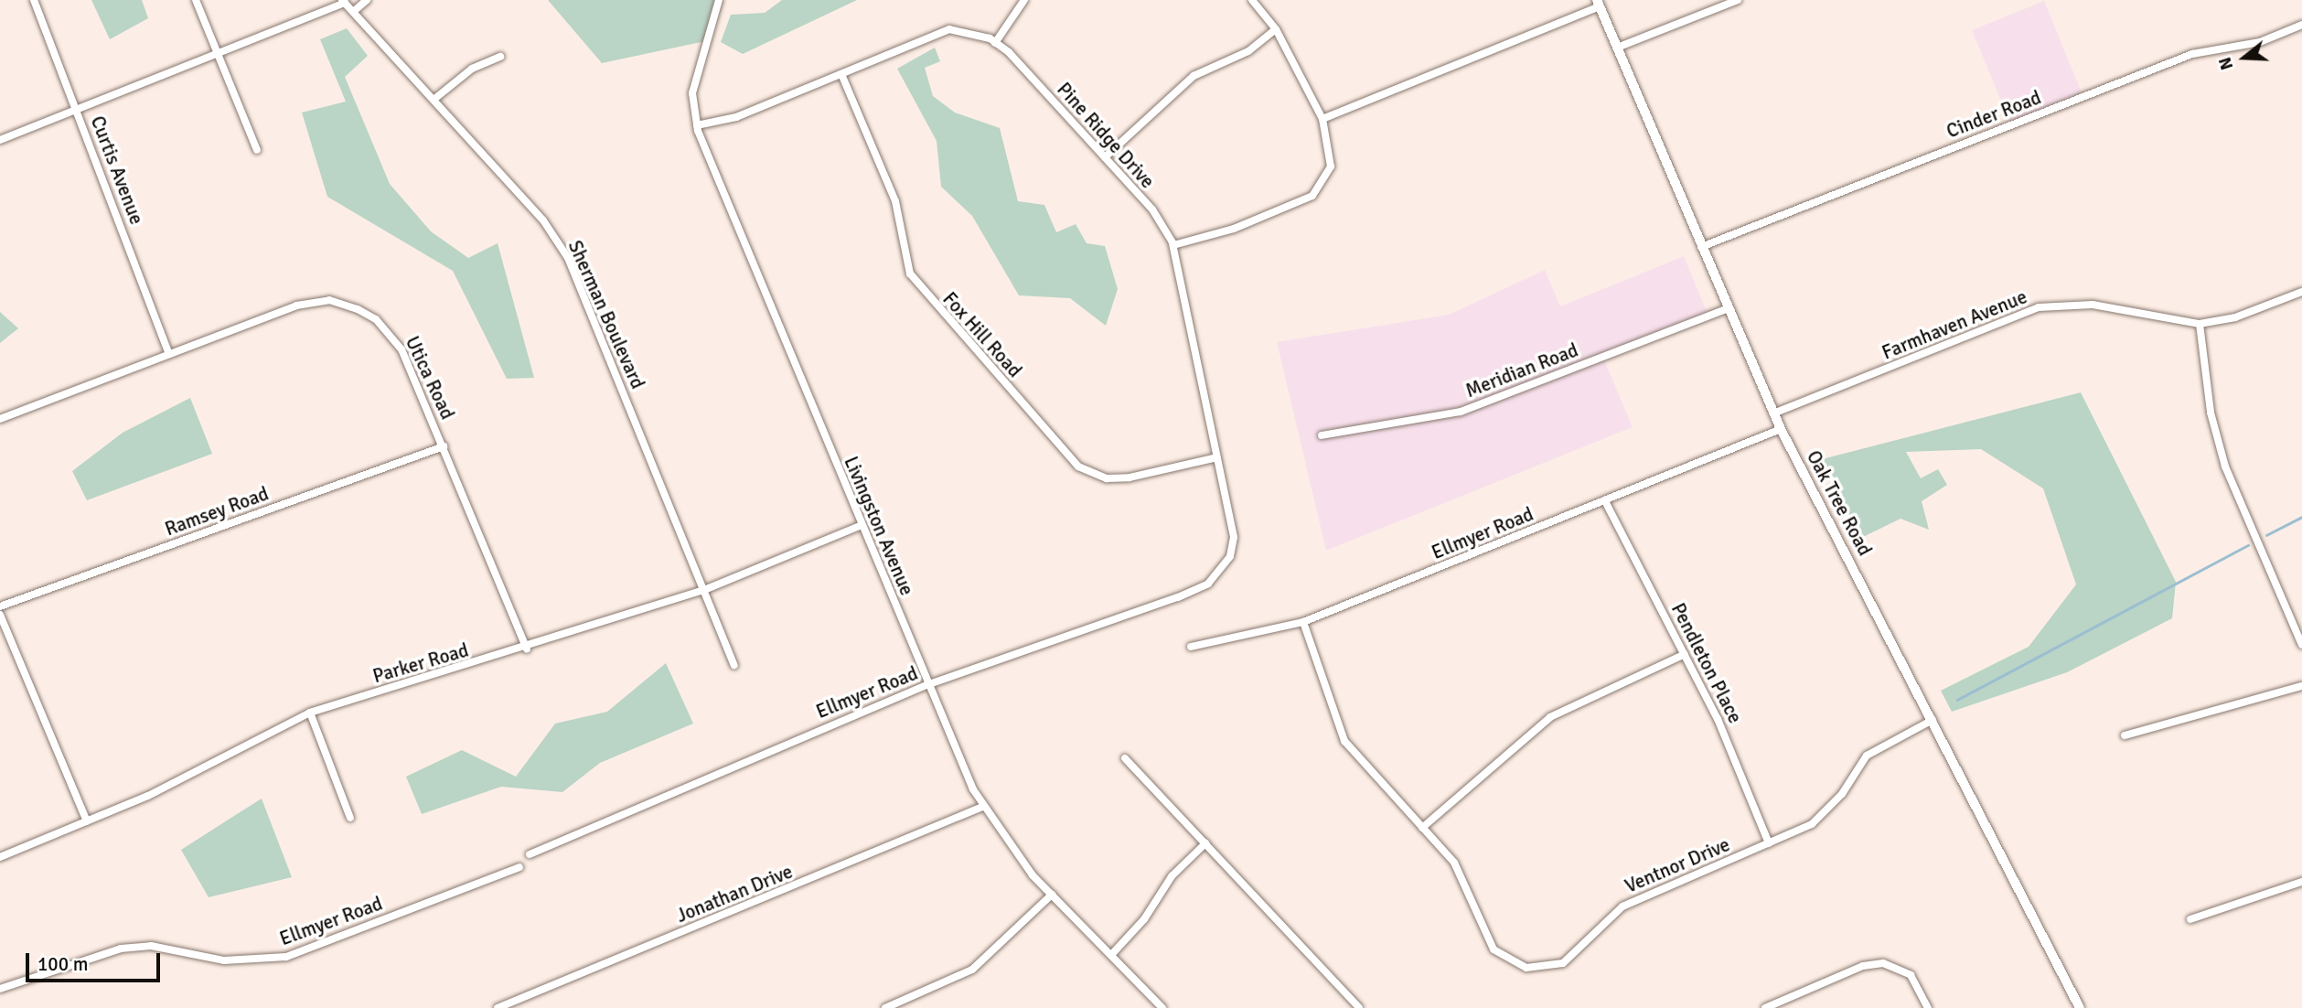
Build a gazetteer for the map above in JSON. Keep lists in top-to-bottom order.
{
  "streets": {
    "main road": ["Oak Tree Road"],
    "street": [
      "Cinder Road",
      "Pine Ridge Drive",
      "Curtis Avenue",
      "Sherman Boulevard",
      "Farmhaven Avenue",
      "Fox Hill Road",
      "Meridian Road",
      "Utica Road",
      "Ramsey Road",
      "Livingston Avenue",
      "Ellmyer Road",
      "Parker Road",
      "Pendleton Place",
      "Ventnor Drive",
      "Jonathan Drive"
    ]
  },
  "crossings": [
    ["Cinder Road", "Oak Tree Road"],
    ["Pine Ridge Drive", "Fox Hill Road"],
    ["Pine Ridge Drive", "Livingston Avenue"],
    ["Pine Ridge Drive", "Ellmyer Road"],
    ["Curtis Avenue", "Utica Road"],
    ["Sherman Boulevard", "Parker Road"],
    ["Farmhaven Avenue", "Oak Tree Road"],
    ["Meridian Road", "Oak Tree Road"],
    ["Utica Road", "Ramsey Road"],
    ["Utica Road", "Parker Road"],
    ["Oak Tree Road", "Ellmyer Road"],
    ["Oak Tree Road", "Ventnor Drive"],
    ["Livingston Avenue", "Ellmyer Road"],
    ["Livingston Avenue", "Parker Road"],
    ["Livingston Avenue", "Jonathan Drive"],
    ["Ellmyer Road", "Pendleton Place"],
    ["Ellmyer Road", "Ventnor Drive"],
    ["Pendleton Place", "Ventnor Drive"]
  ],
  "scale_bar": "100 m",
  "north": "left"
}
